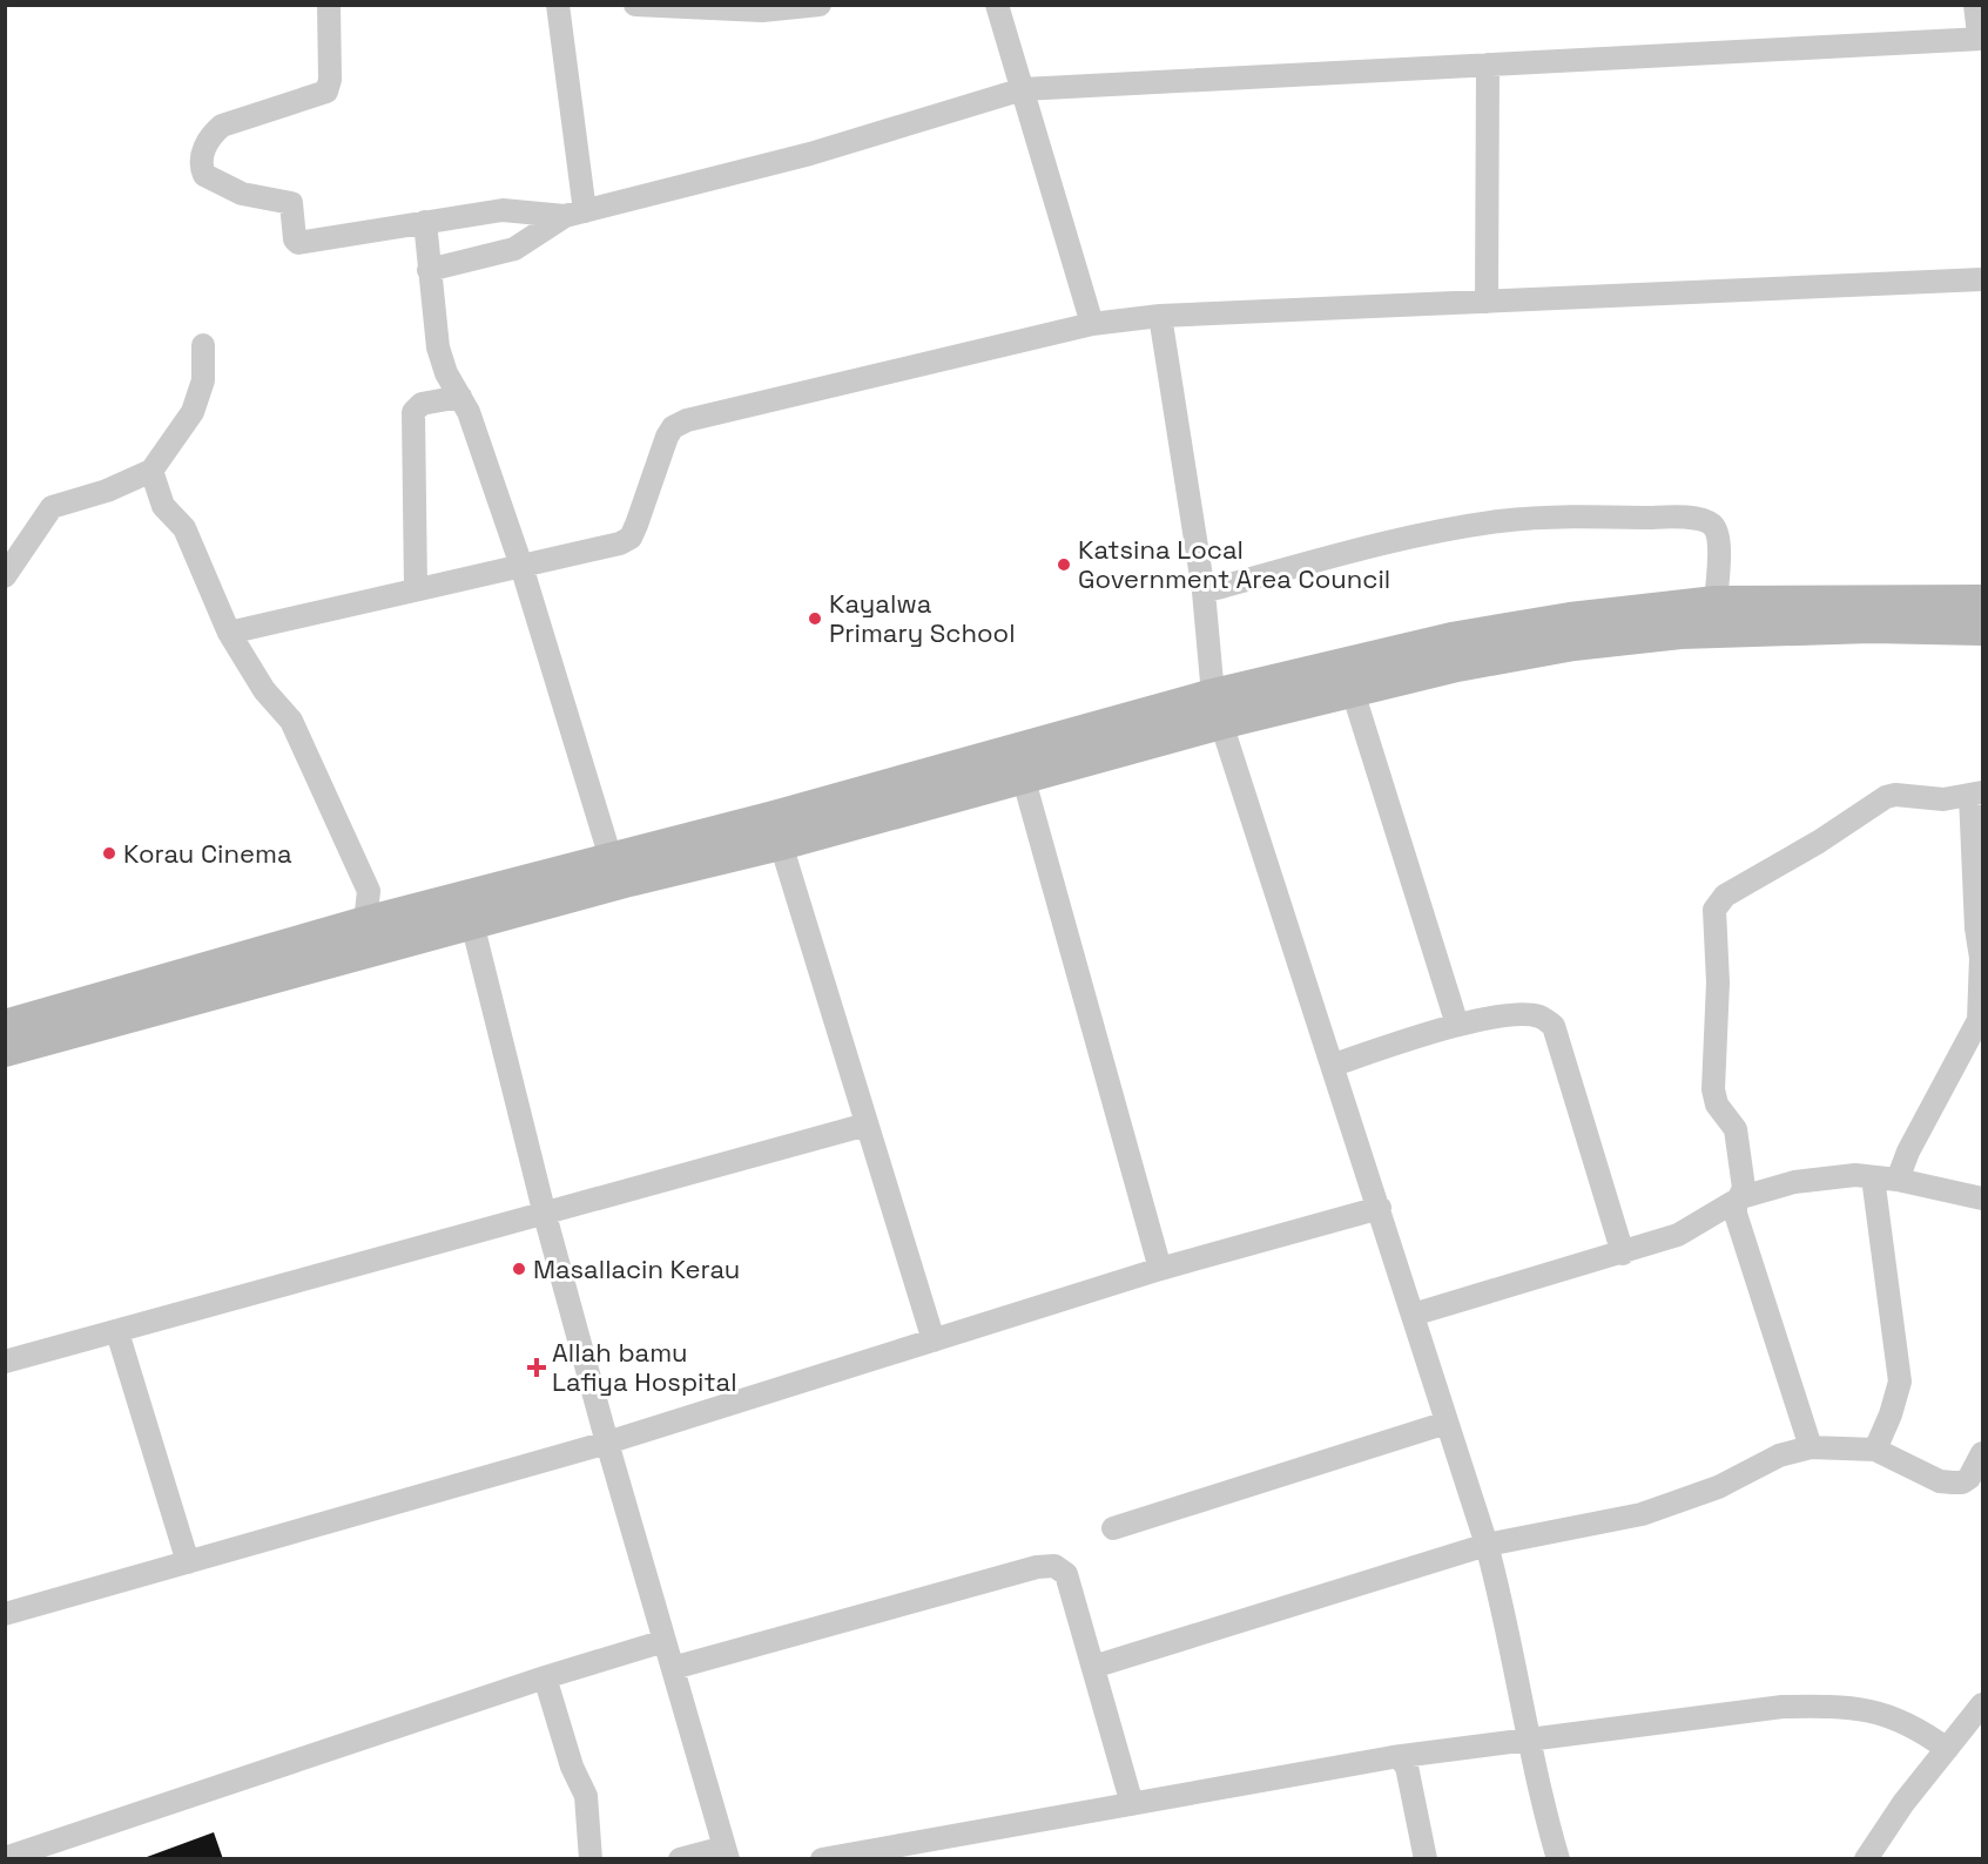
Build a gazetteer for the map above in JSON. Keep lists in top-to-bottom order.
{
  "places": {
    "other": [
      "Katsina Local Government Area Council",
      "Kayalwa Primary School",
      "Korau Cinema",
      "Masallacin Kerau"
    ],
    "health": ["Allah bamu Lafiya Hospital"]
  }
}
